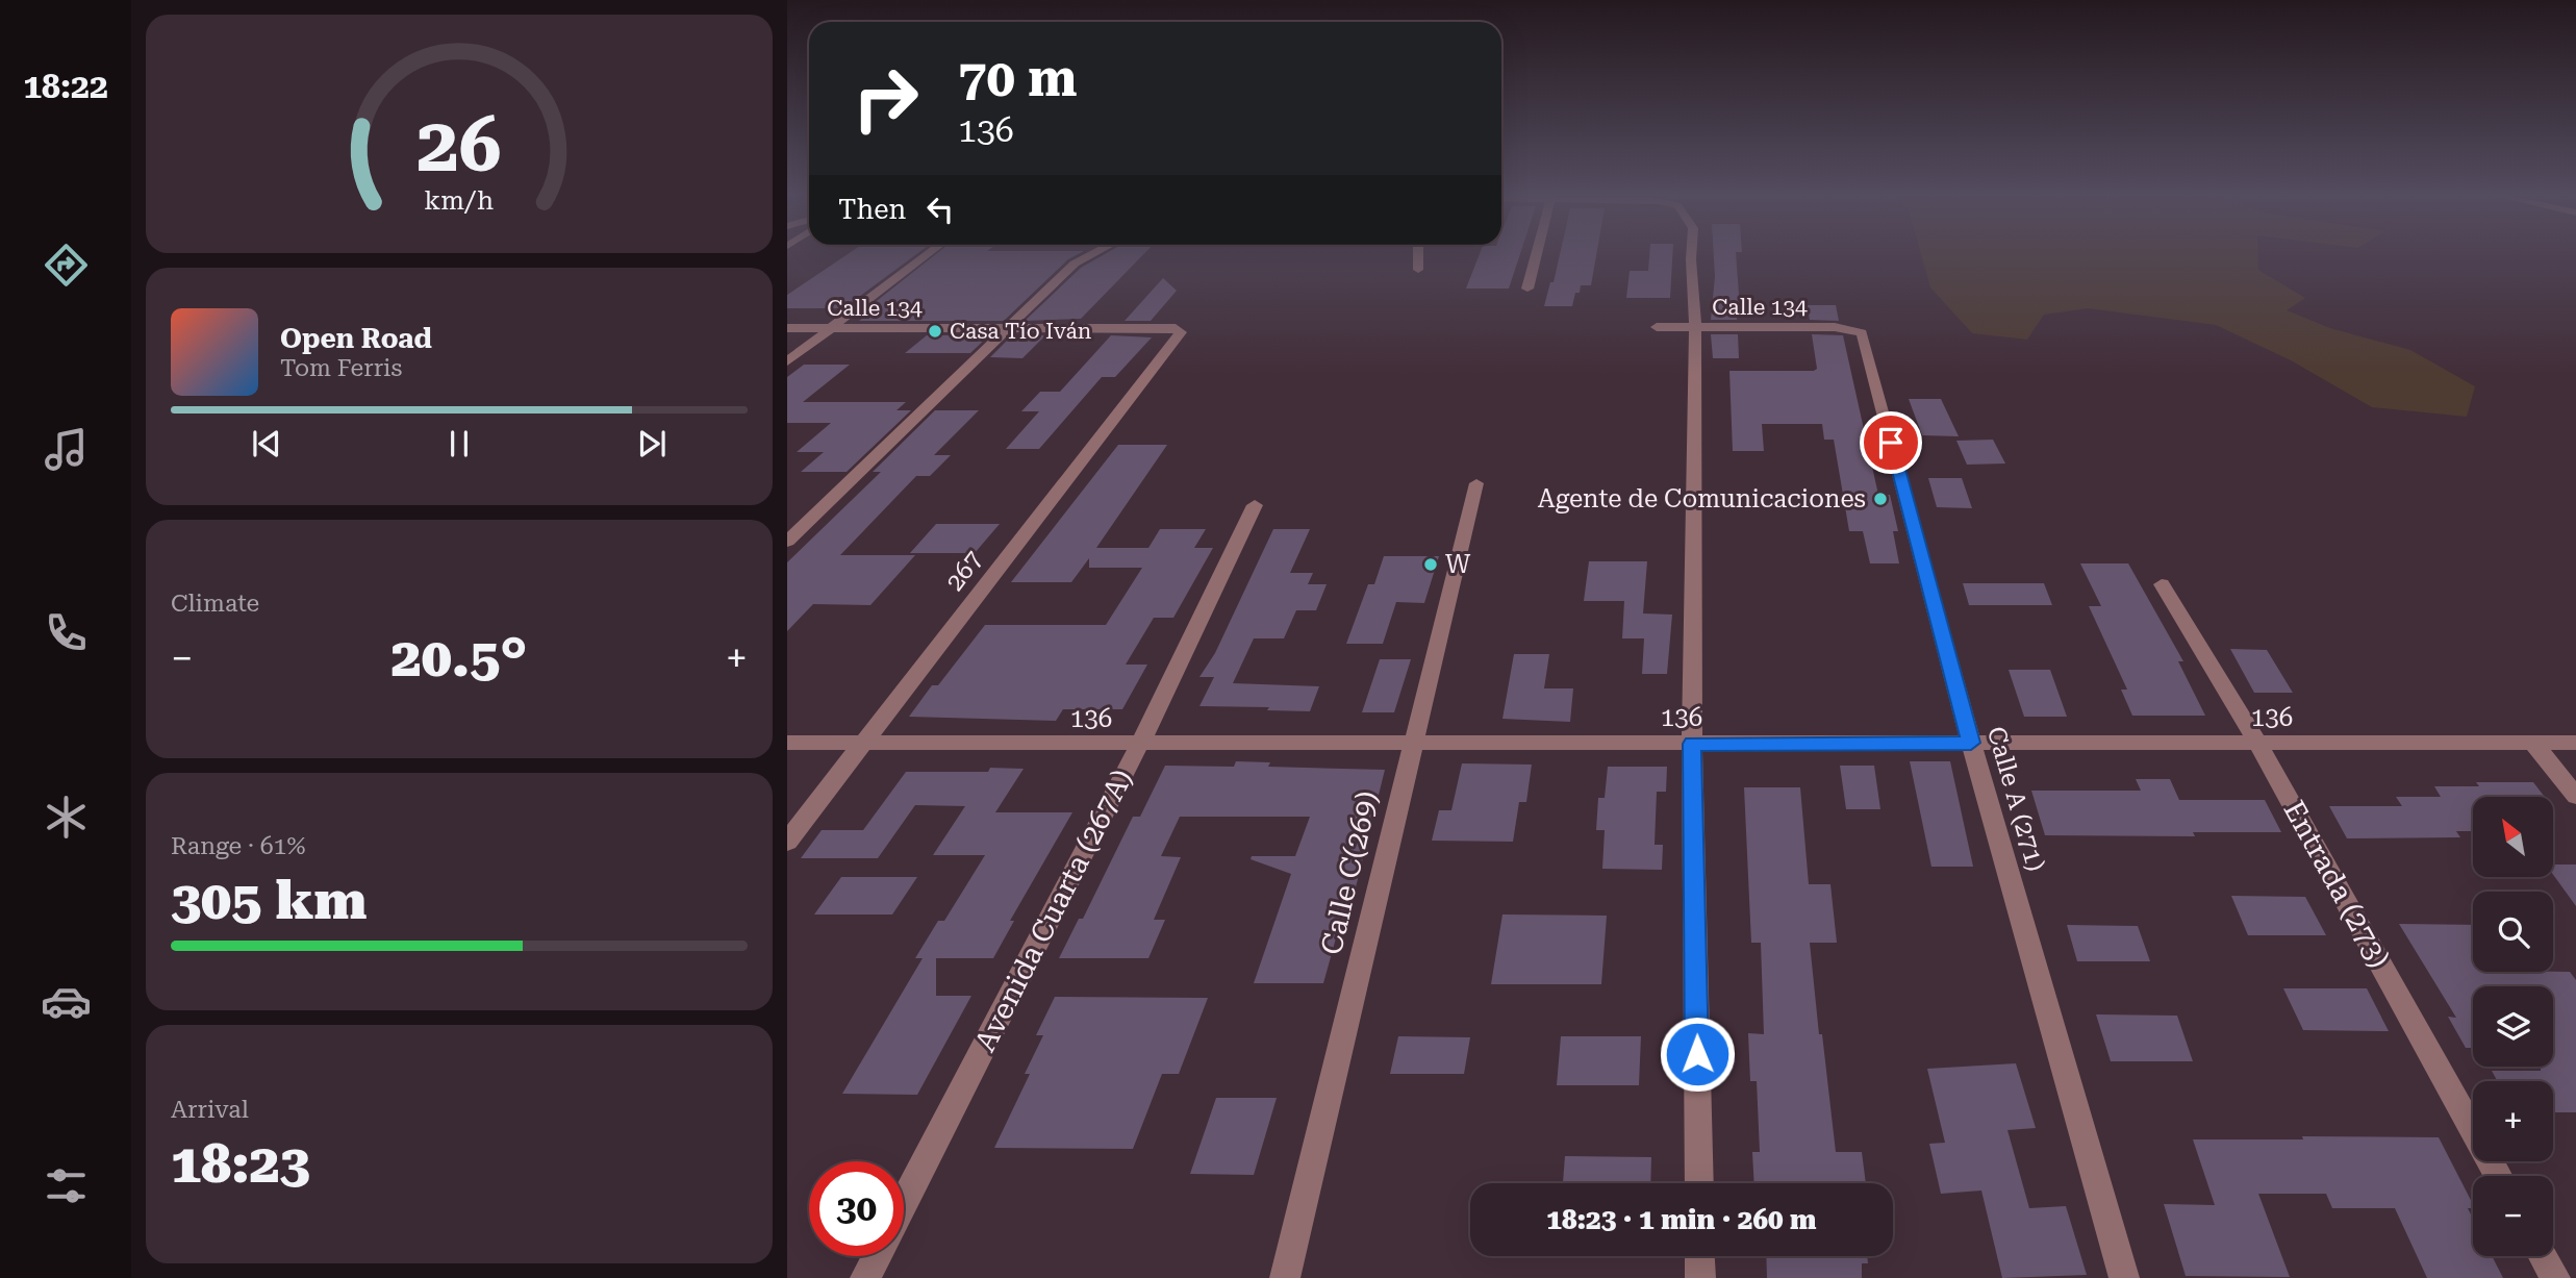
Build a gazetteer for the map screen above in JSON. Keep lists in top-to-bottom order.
{
  "streets": {
    "street": [
      "Calle 134",
      "267",
      "136",
      "Calle A (271)",
      "Calle C(269)",
      "Entrada (273)",
      "Avenida Cuarta (267A)"
    ]
  },
  "crossings": [
    ["Calle 134", "267"],
    ["Calle 134", "Calle A (271)"],
    ["267", "136"],
    ["136", "Calle A (271)"],
    ["136", "Calle C(269)"],
    ["136", "Entrada (273)"],
    ["136", "Avenida Cuarta (267A)"]
  ],
  "places": ["Casa Tío Iván", "Agente de Comunicaciones", "W"],
  "north": "top left",
  "page": {
    "tabs": "18:22",
    "turn": ["70 m", "136"],
    "then": "Then",
    "song": ["Open Road", "Tom Ferris"],
    "tile": [
      "Climate",
      ["Range · 61%", "305 km"],
      ["Arrival", "18:23"]
    ],
    "heat": ["−", "20.5°", "+"],
    "map_buttons": ["+", "−"],
    "limit": "30",
    "trip": "18:23 · 1 min · 260 m",
    "gauge": ["26", "km/h"]
  }
}
